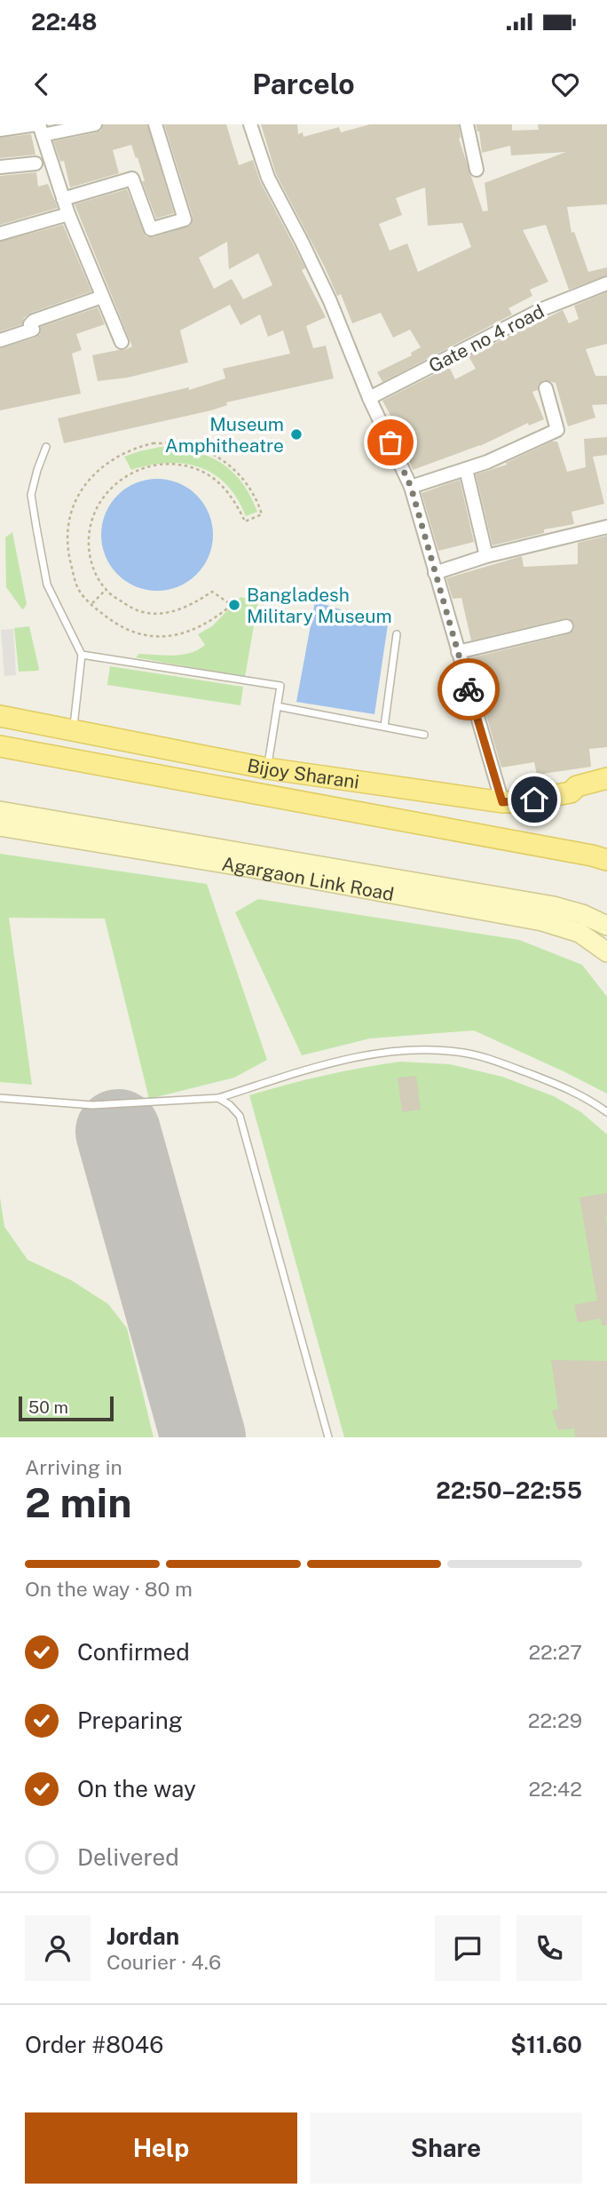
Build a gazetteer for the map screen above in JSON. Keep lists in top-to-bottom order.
{
  "streets": {
    "main road": ["Bijoy Sharani", "Agargaon Link Road"],
    "street": ["Gate no 4 road"]
  },
  "places": ["Museum Amphitheatre", "Bangladesh Military Museum"],
  "scale_bar": "50 m",
  "page": {
    "status": "22:48",
    "header": "Parcelo",
    "scale": "50 m",
    "heading": ["2 min", "Arriving in", "22:50–22:55"],
    "panel": [
      "Jordan",
      "Courier · 4.6",
      "Order #8046",
      "$11.60"
    ],
    "bar": "On the way · 80 m",
    "list": [
      ["Confirmed", "22:27"],
      ["Preparing", "22:29"],
      ["On the way", "22:42"],
      "Delivered"
    ],
    "buttons": ["Help", "Share"]
  }
}
